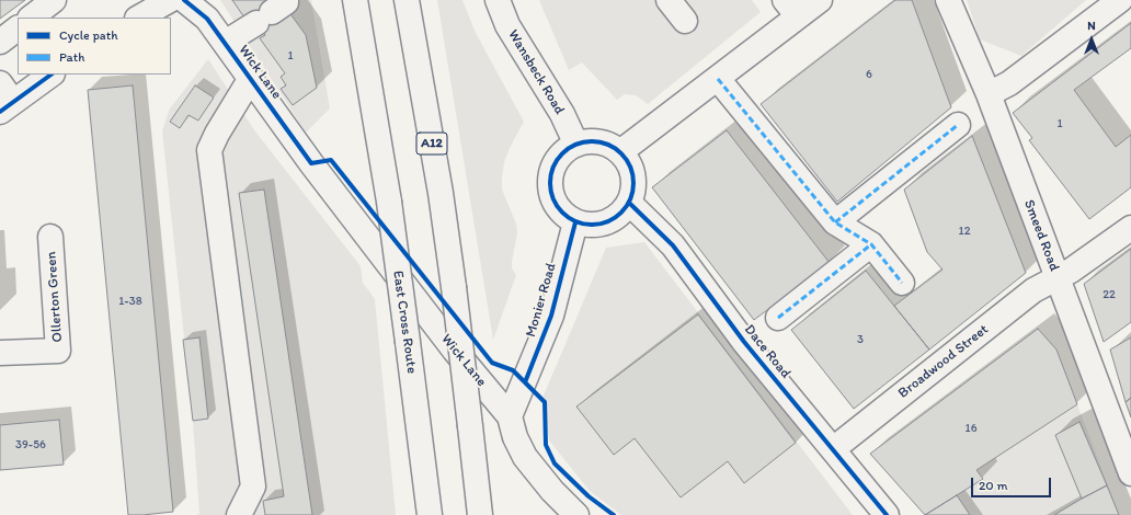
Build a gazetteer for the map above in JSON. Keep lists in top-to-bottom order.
{
  "streets": {
    "main road": [
      "Wick Lane",
      "Wansbeck Road",
      "A12",
      "Smeed Road",
      "Ollerton Green",
      "Monier Road",
      "East Cross Route",
      "Dace Road",
      "Broadwood Street"
    ]
  },
  "crossings": [
    ["Wick Lane", "Monier Road"],
    ["Wansbeck Road", "Monier Road"],
    ["Wansbeck Road", "Dace Road"],
    ["Smeed Road", "Broadwood Street"],
    ["Monier Road", "Dace Road"],
    ["Dace Road", "Broadwood Street"]
  ],
  "house_numbers": [
    "1",
    "6",
    "1",
    "12",
    "22",
    "1-38",
    "3",
    "16",
    "39-56"
  ],
  "legend": ["Cycle path", "Path"],
  "scale_bar": "20 m",
  "north": "top"
}
